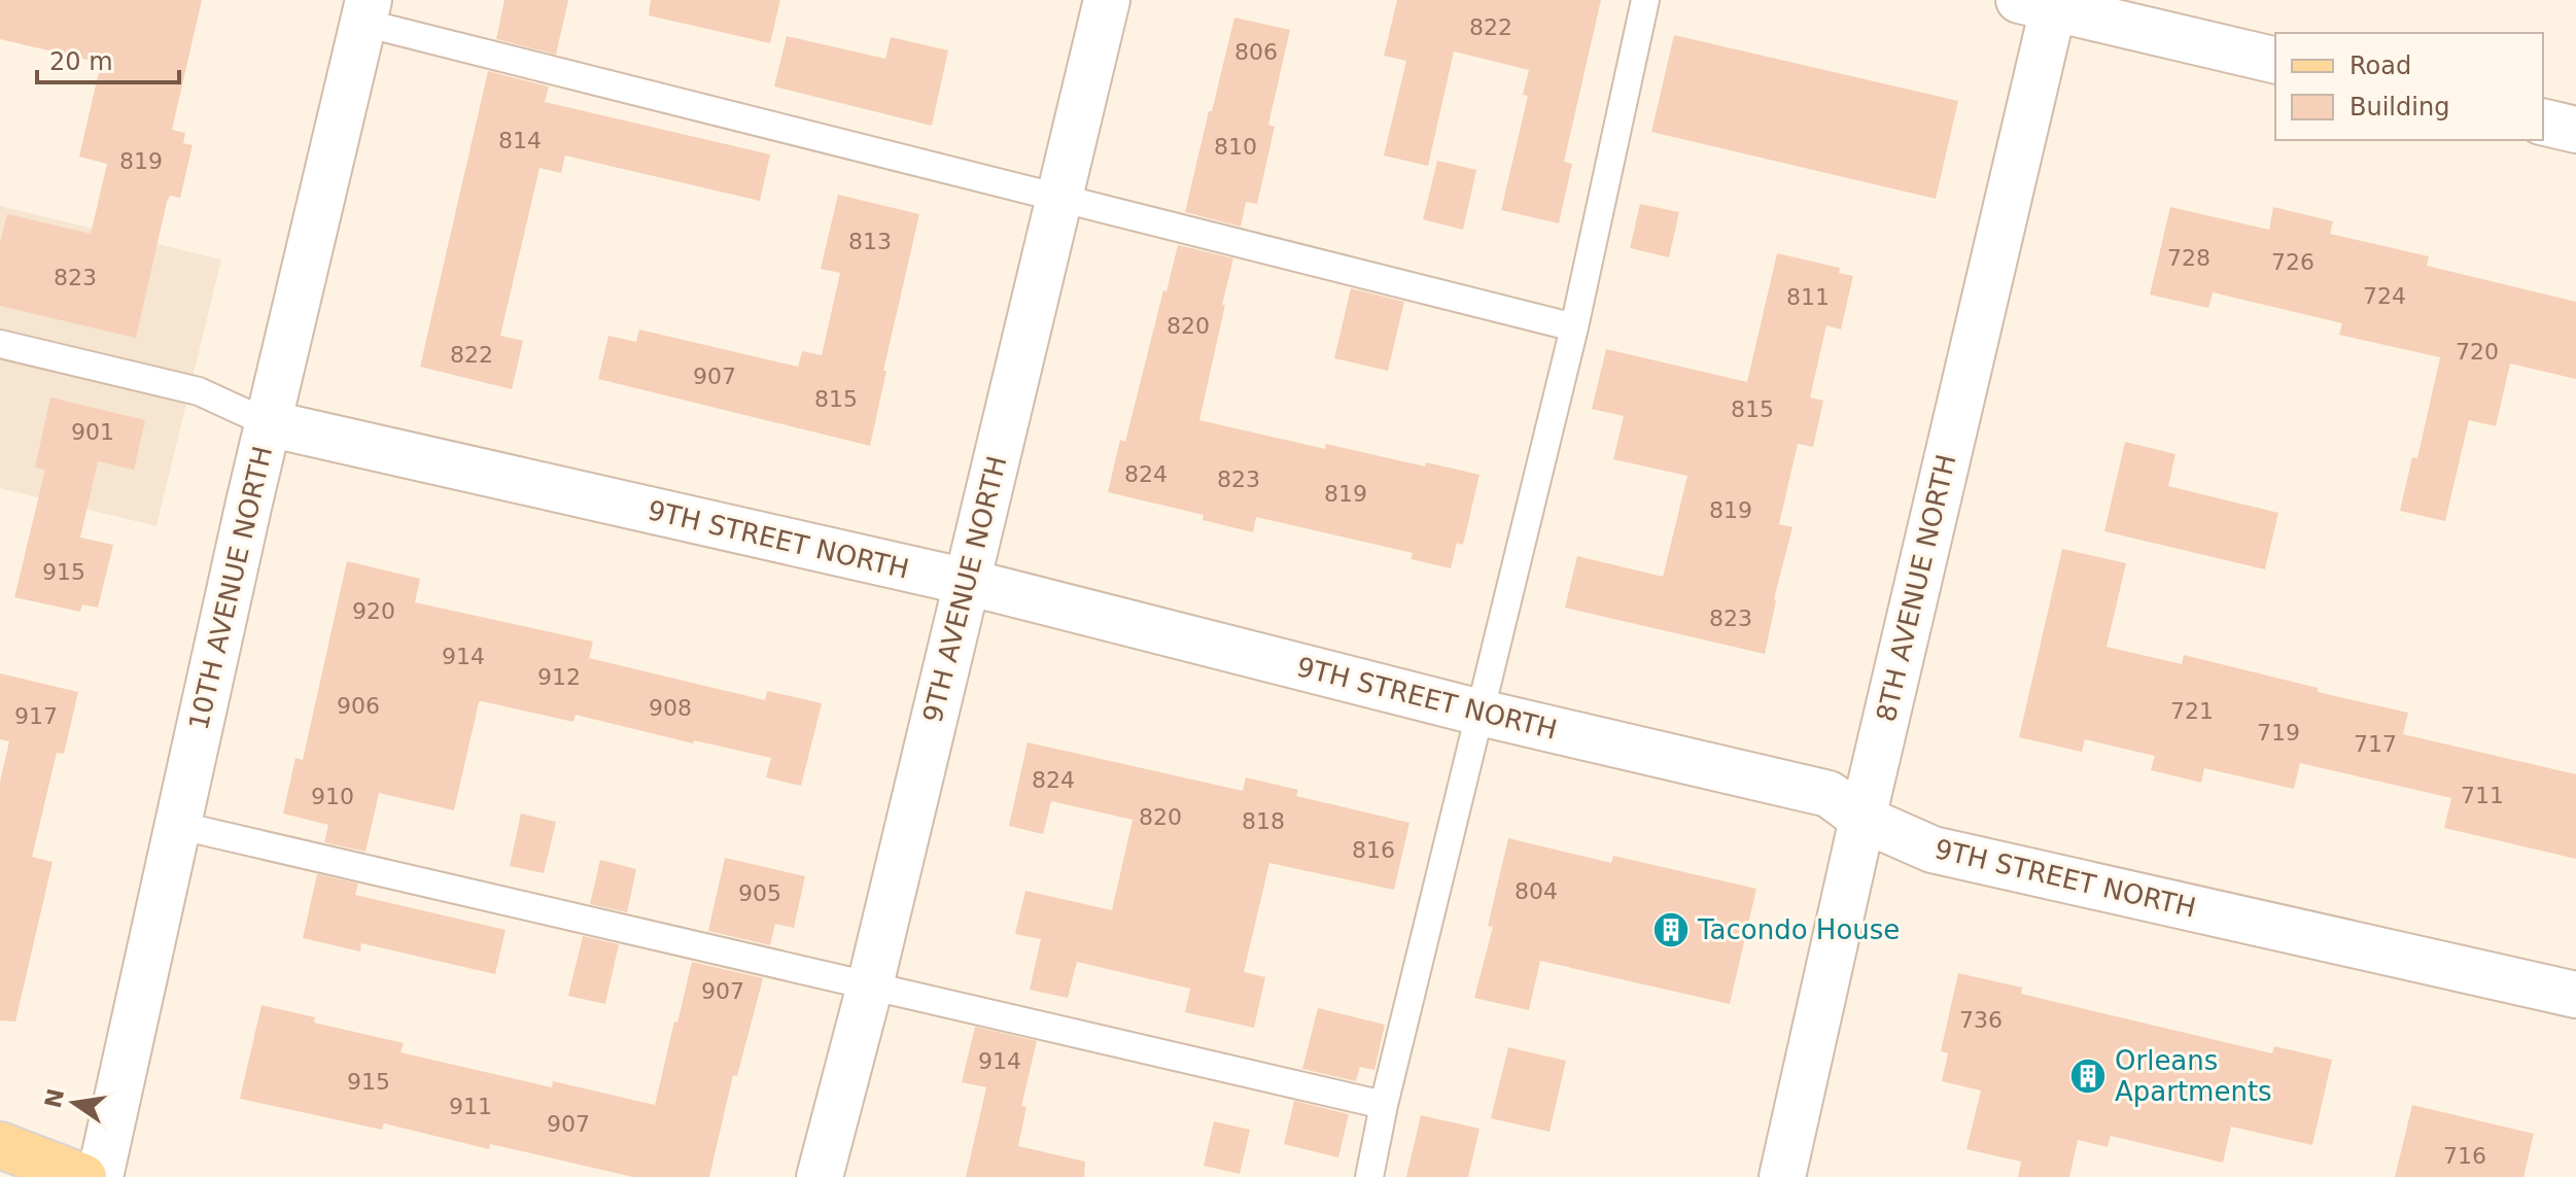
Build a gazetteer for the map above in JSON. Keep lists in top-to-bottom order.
{
  "streets": {
    "street": [
      "9TH STREET NORTH",
      "10TH AVENUE NORTH",
      "8TH AVENUE NORTH",
      "9TH AVENUE NORTH"
    ]
  },
  "crossings": [
    ["9TH STREET NORTH", "10TH AVENUE NORTH"],
    ["9TH STREET NORTH", "8TH AVENUE NORTH"],
    ["9TH STREET NORTH", "9TH AVENUE NORTH"]
  ],
  "places": {
    "building": ["Tacondo House", "Orleans Apartments"]
  },
  "house_numbers": [
    "822",
    "806",
    "814",
    "810",
    "819",
    "813",
    "728",
    "726",
    "823",
    "724",
    "811",
    "820",
    "720",
    "822",
    "907",
    "815",
    "815",
    "901",
    "824",
    "823",
    "819",
    "819",
    "915",
    "920",
    "823",
    "914",
    "912",
    "906",
    "908",
    "721",
    "917",
    "719",
    "717",
    "824",
    "711",
    "910",
    "820",
    "818",
    "816",
    "804",
    "905",
    "907",
    "736",
    "914",
    "915",
    "911",
    "907",
    "716"
  ],
  "legend": ["Road", "Building"],
  "scale_bar": "20 m",
  "north": "left"
}
